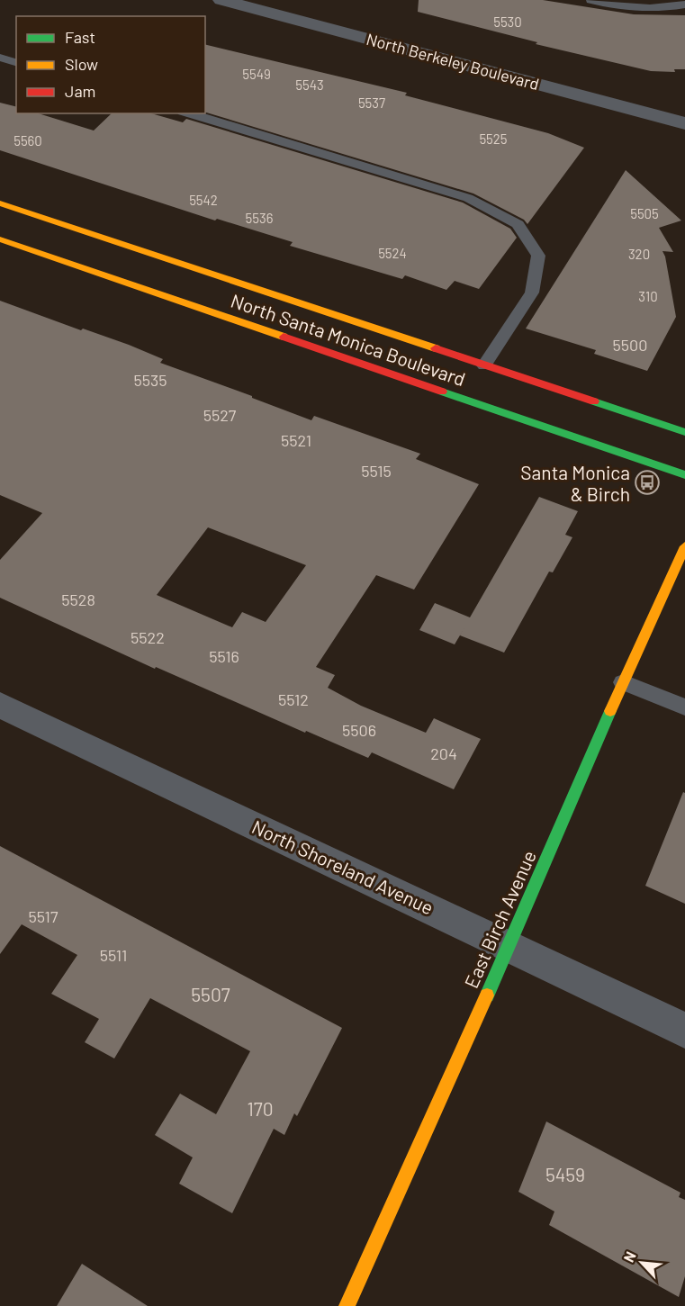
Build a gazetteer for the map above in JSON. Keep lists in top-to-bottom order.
{
  "streets": {
    "street": [
      "North Berkeley Boulevard",
      "North Santa Monica Boulevard",
      "North Shoreland Avenue",
      "East Birch Avenue"
    ]
  },
  "crossings": [
    ["North Shoreland Avenue", "East Birch Avenue"]
  ],
  "places": {
    "bus stop": ["Santa Monica & Birch"]
  },
  "house_numbers": [
    "5530",
    "5549",
    "5543",
    "5537",
    "5525",
    "5560",
    "5542",
    "5505",
    "5536",
    "5524",
    "320",
    "310",
    "5500",
    "5535",
    "5527",
    "5521",
    "5515",
    "5528",
    "5522",
    "5516",
    "5512",
    "5506",
    "204",
    "5517",
    "5511",
    "5507",
    "170",
    "5459"
  ],
  "legend": ["Fast", "Slow", "Jam"],
  "north": "top left"
}
